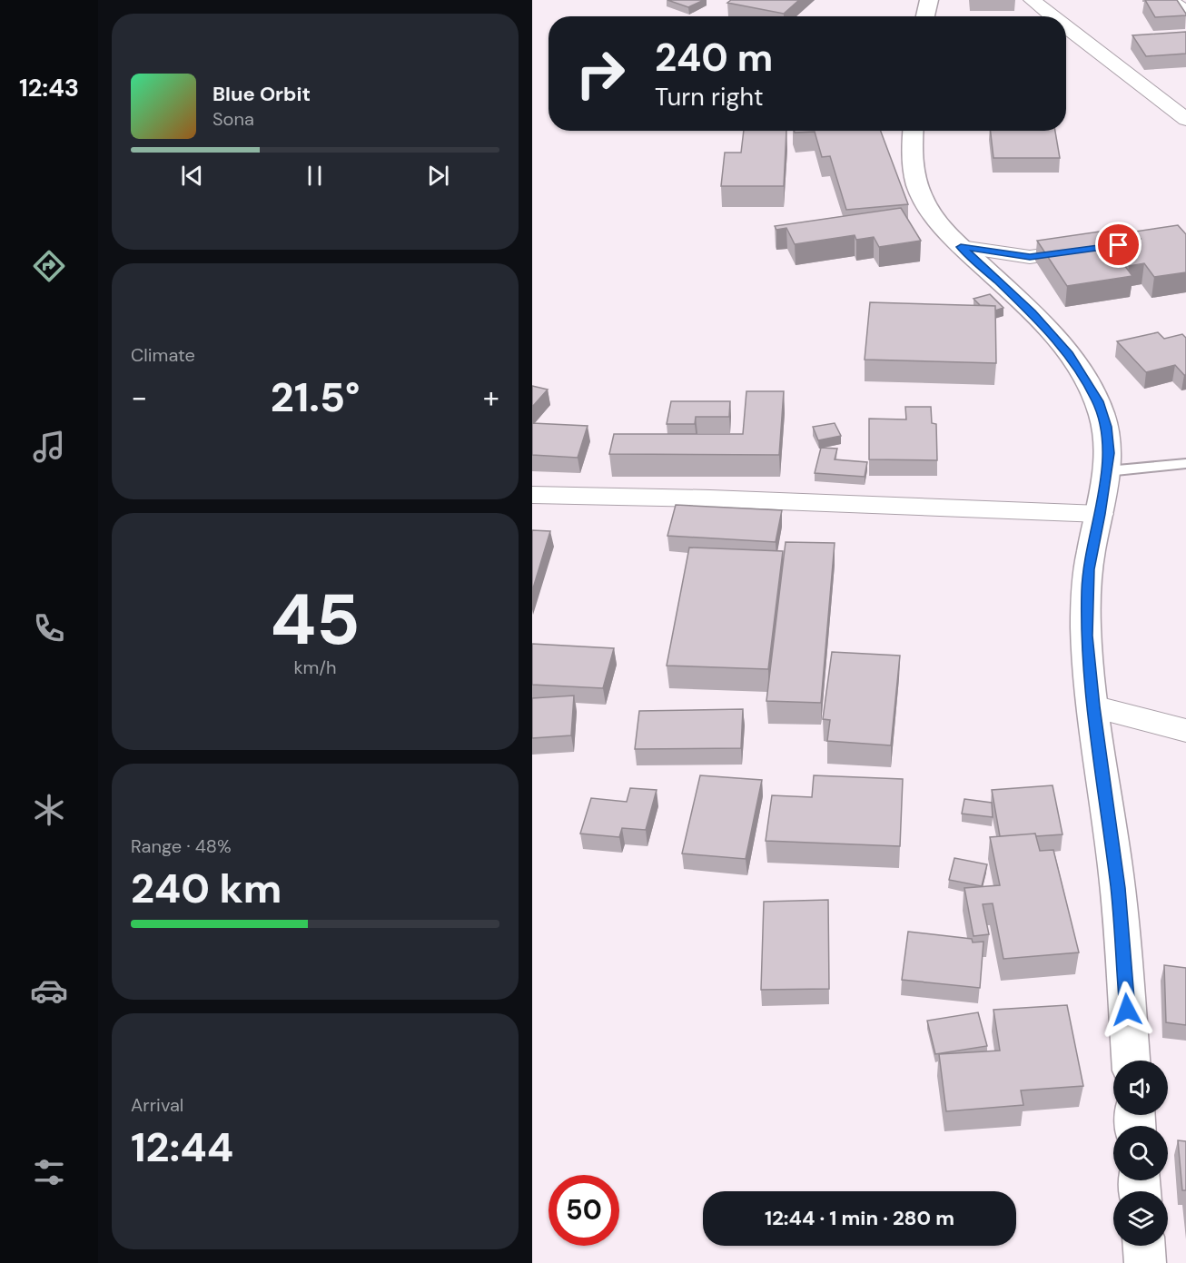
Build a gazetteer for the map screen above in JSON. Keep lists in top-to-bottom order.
{
  "page": {
    "tabs": "12:43",
    "turn": ["240 m", "Turn right"],
    "song": ["Blue Orbit", "Sona"],
    "tile": [
      "Climate",
      ["45", "km/h"],
      ["Range · 48%", "240 km"],
      ["Arrival", "12:44"]
    ],
    "heat": ["−", "21.5°", "+"],
    "limit": "50",
    "trip": "12:44 · 1 min · 280 m"
  }
}
